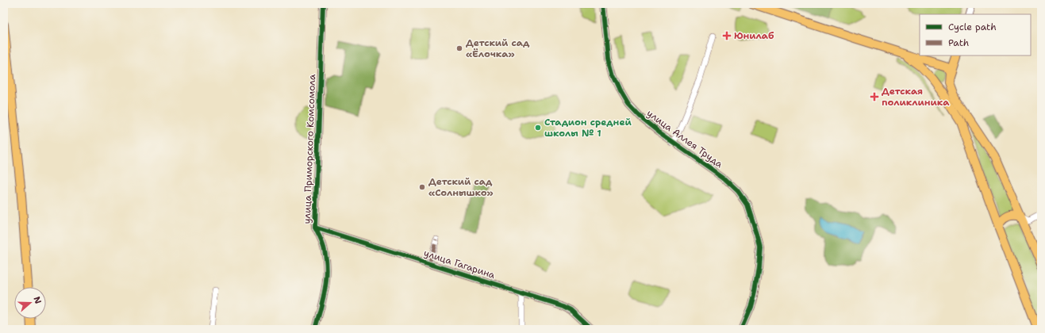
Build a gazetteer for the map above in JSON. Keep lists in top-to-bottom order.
{
  "streets": {
    "street": ["улица Аллея Труда", "улица Приморского Комсомола", "улица Гагарина"]
  },
  "crossings": [
    ["улица Приморского Комсомола", "улица Гагарина"]
  ],
  "places": {
    "health": ["Юнилаб", "Детская поликлиника"],
    "other": ["Детский сад «Ёлочка»", "Стадион средней школы № 1", "Детский сад «Солнышко»"]
  },
  "legend": ["Cycle path", "Path"],
  "north": "right"
}
